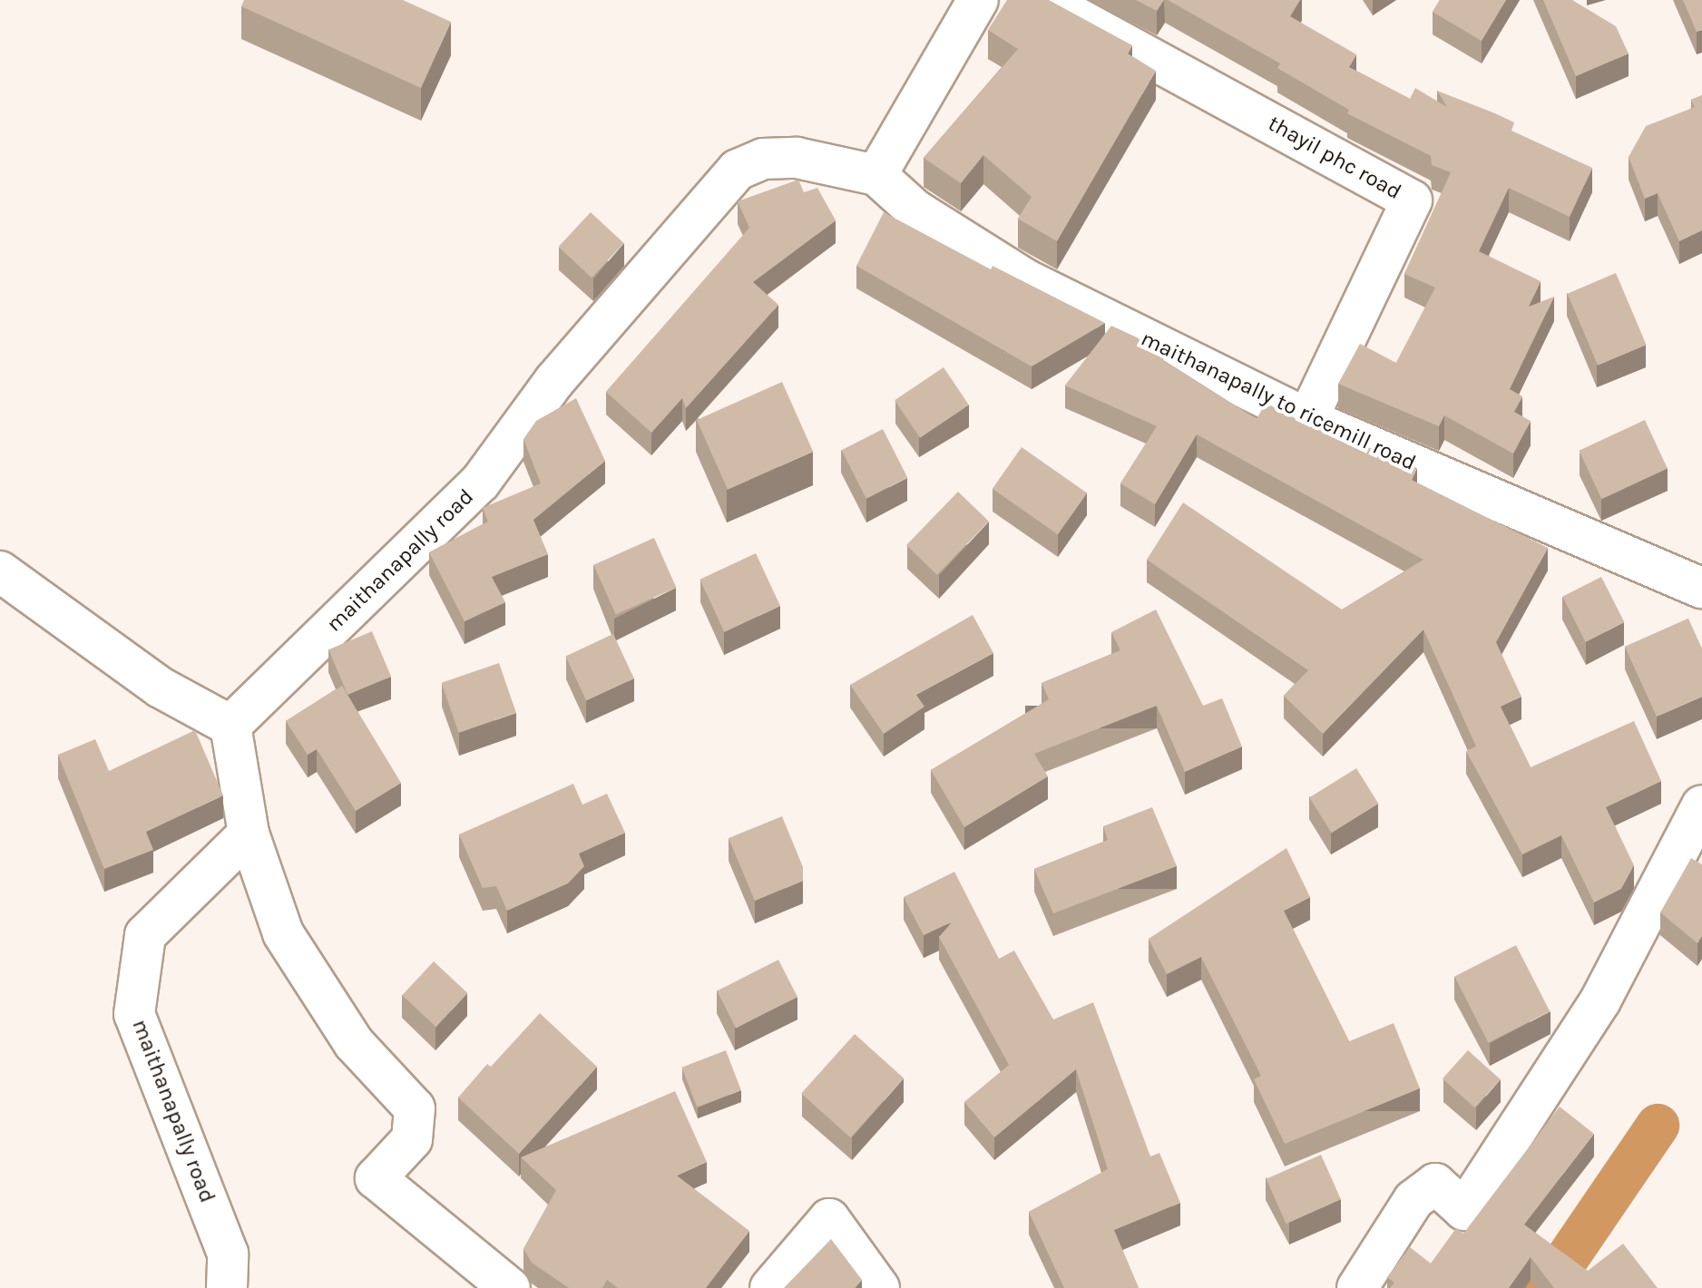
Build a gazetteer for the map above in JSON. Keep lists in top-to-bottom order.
{
  "streets": {
    "street": ["thayil phc road", "maithanapally to ricemill road", "maithanapally road"]
  },
  "crossings": [
    ["thayil phc road", "maithanapally to ricemill road"],
    ["maithanapally to ricemill road", "maithanapally road"]
  ]
}
